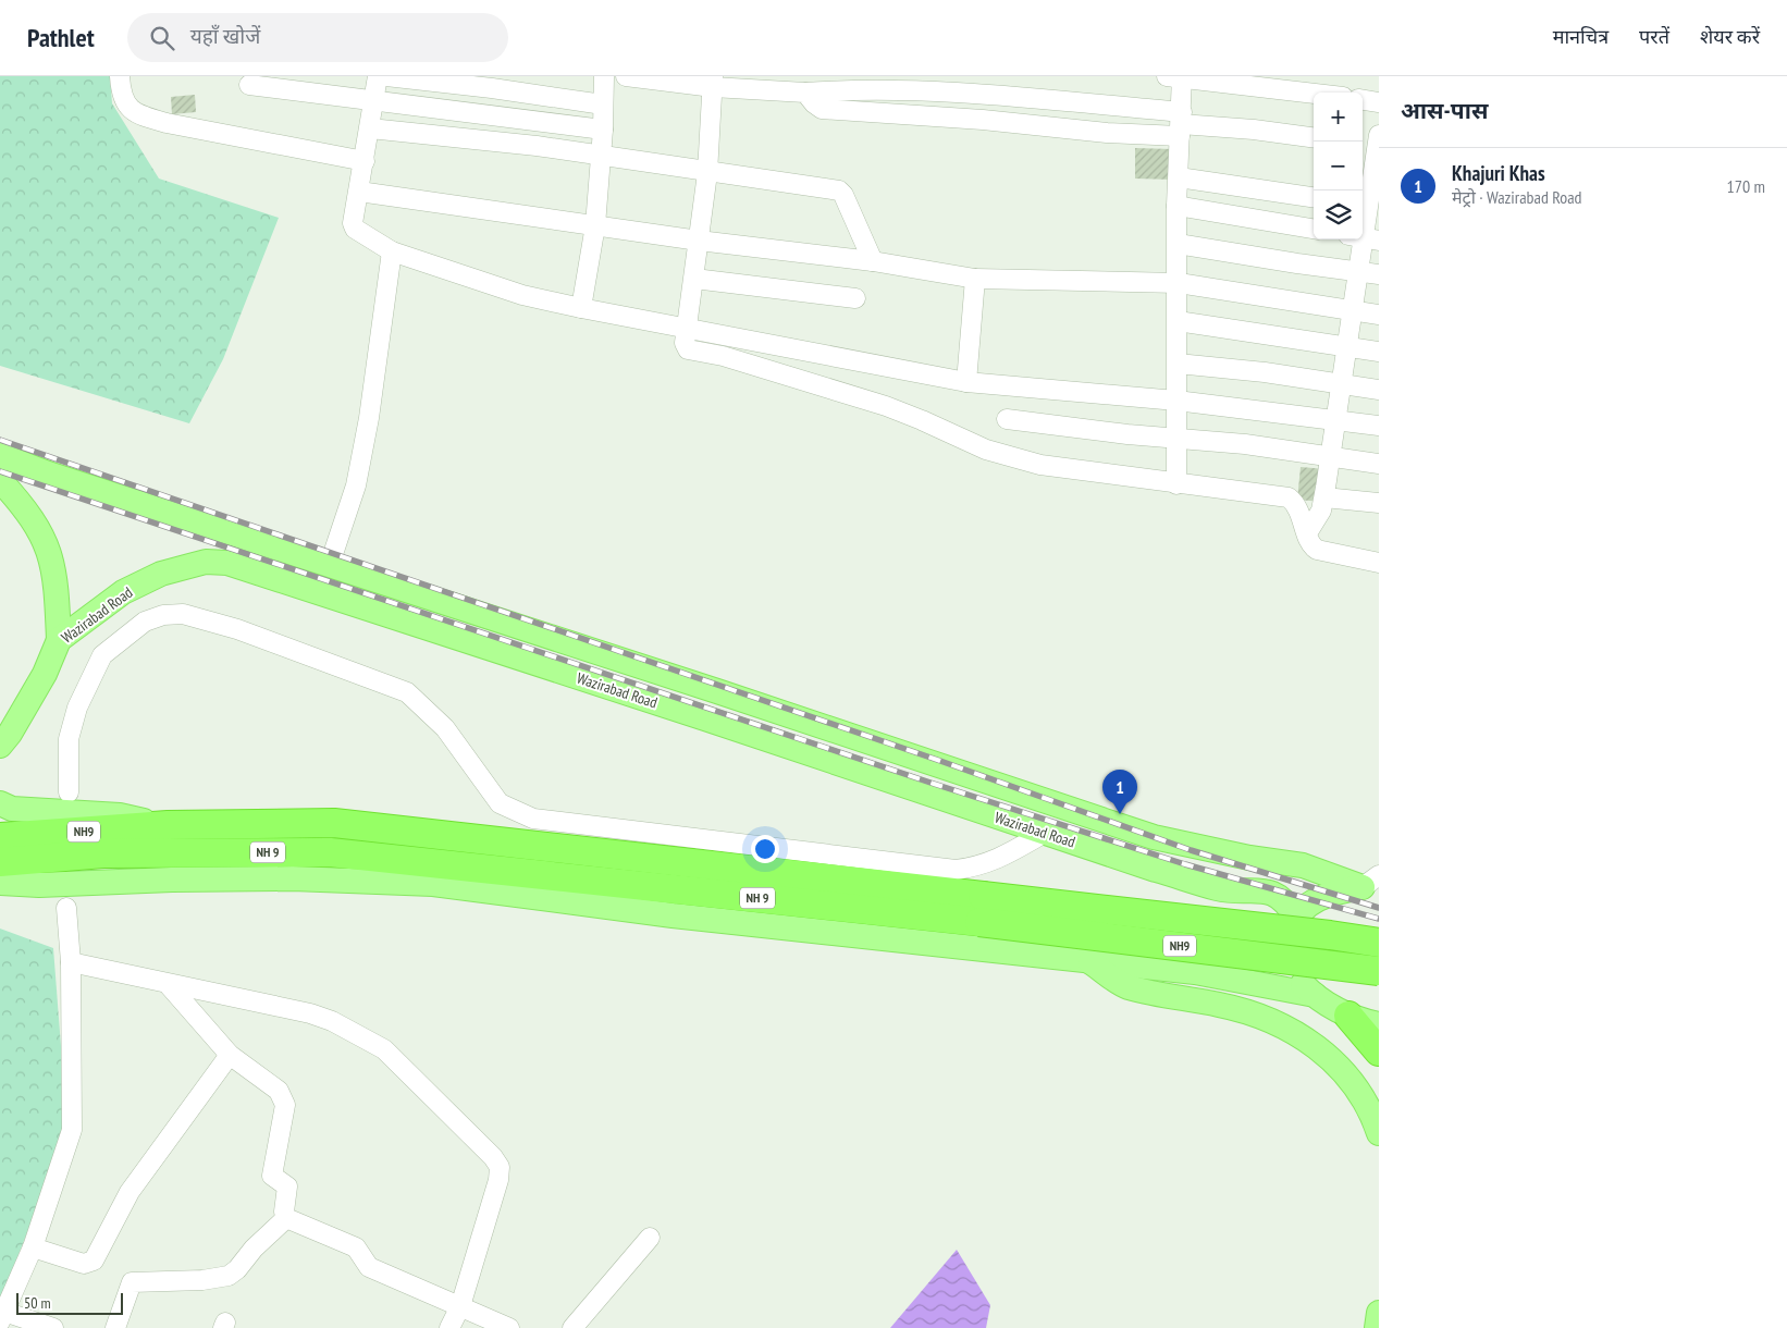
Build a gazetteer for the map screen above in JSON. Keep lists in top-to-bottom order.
{
  "streets": {
    "highway": ["NH9", "NH 9"],
    "main road": ["Wazirabad Road"]
  },
  "crossings": [
    ["NH9", "NH 9"]
  ],
  "scale_bar": "50 m",
  "page": {
    "header": "Pathlet",
    "search": "यहाँ खोजें",
    "nav": ["मानचित्र", "परतें", "शेयर करें"],
    "heading": "आस-पास",
    "map_buttons": ["+", "−"],
    "list": [
      {
        "mark": "1",
        "name": "Khajuri Khas",
        "note": "मेट्रो · Wazirabad Road",
        "value": "170 m"
      }
    ],
    "pins": "1",
    "scale": "50 m"
  }
}
